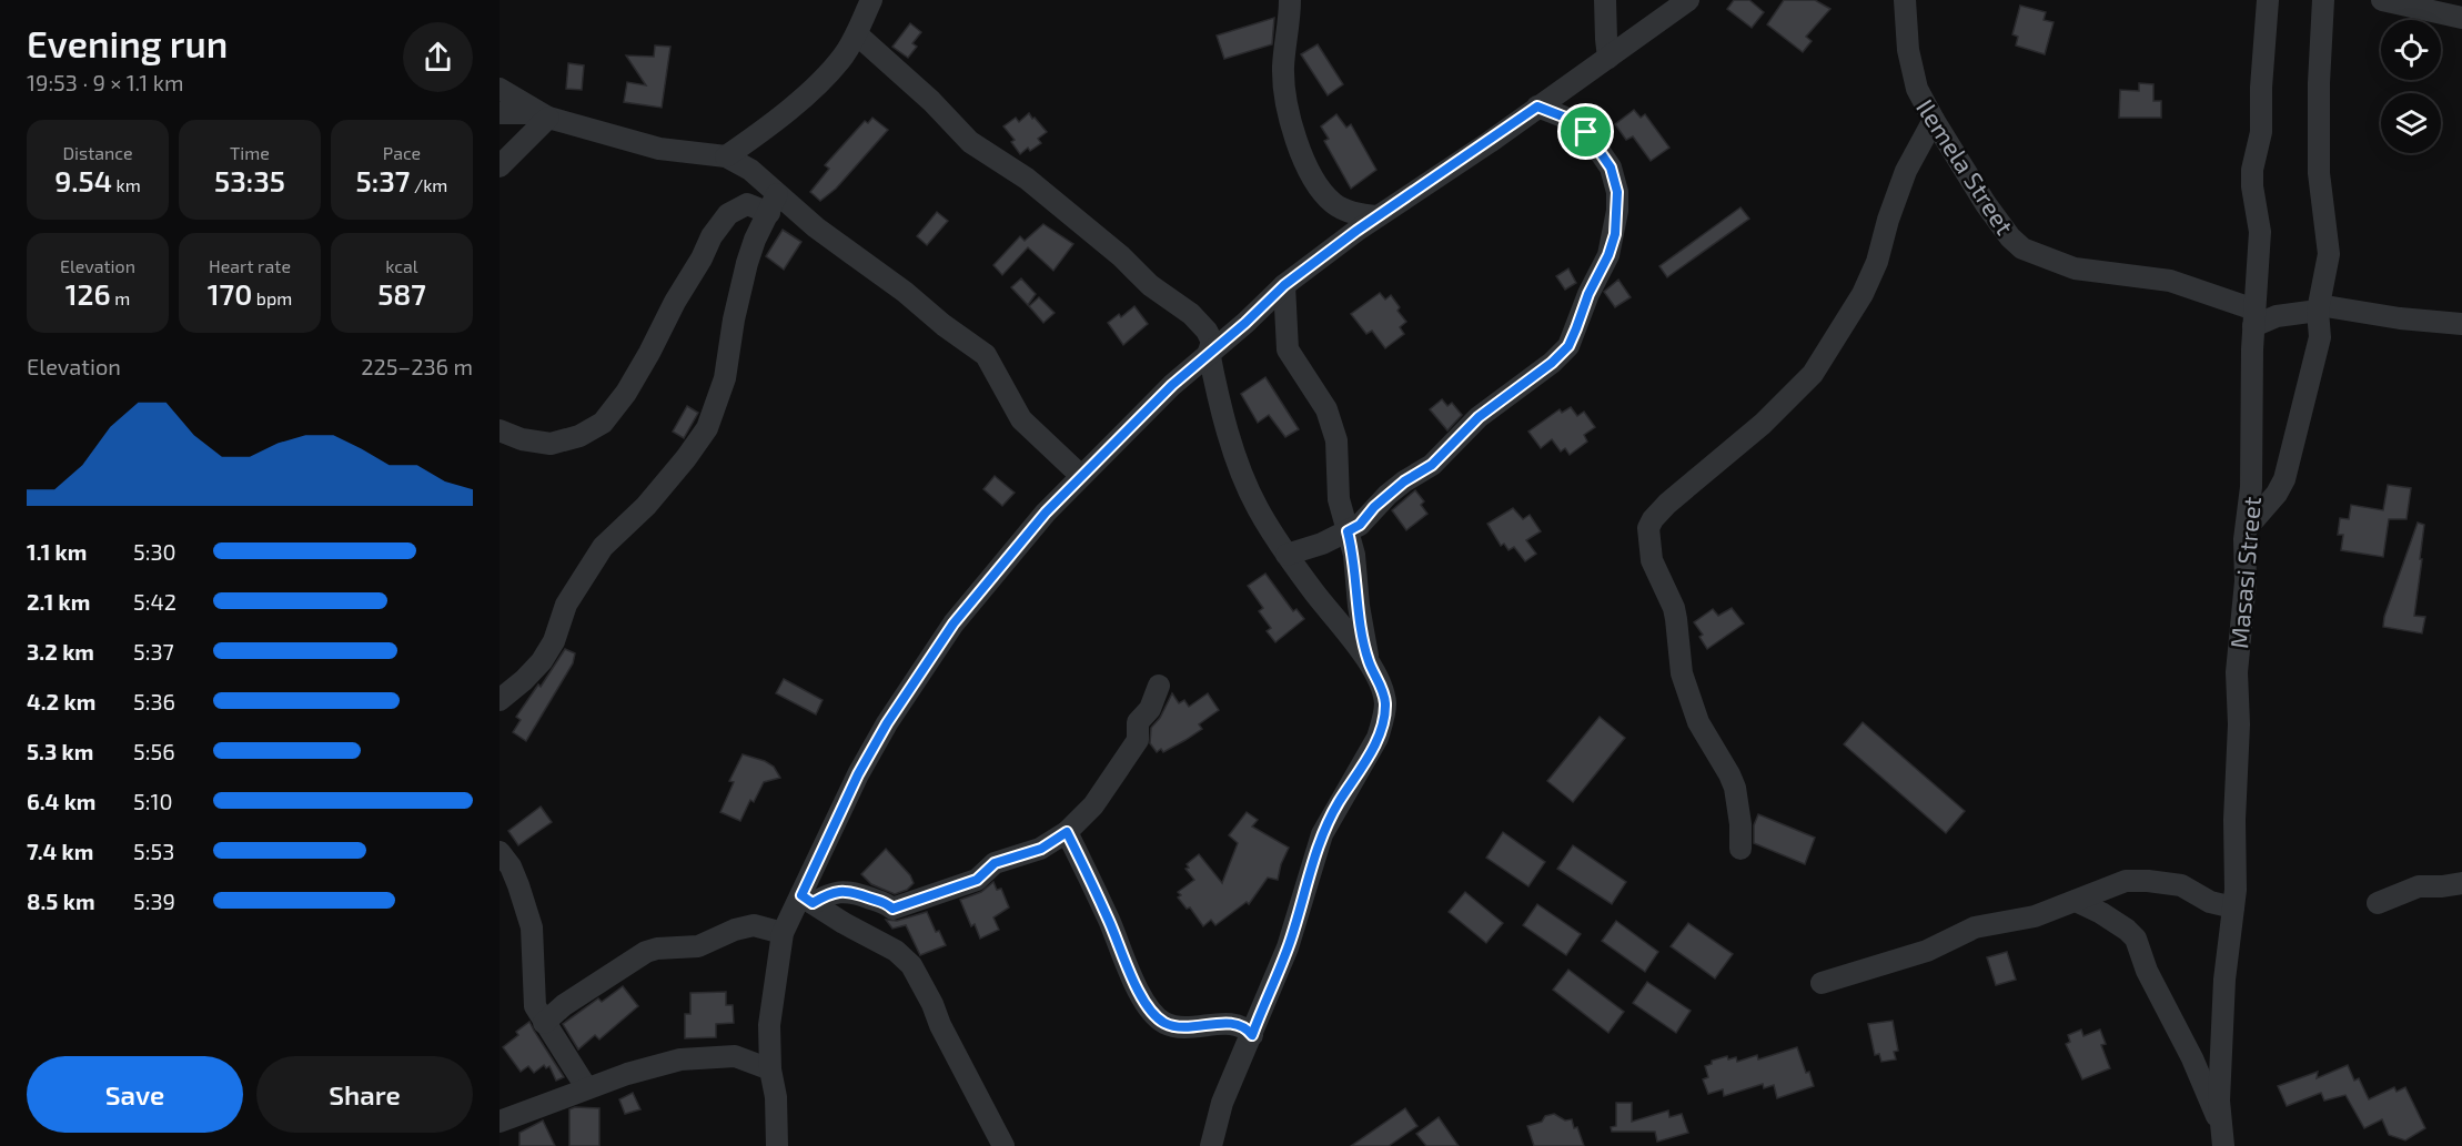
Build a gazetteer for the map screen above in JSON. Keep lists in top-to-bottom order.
{
  "streets": {
    "street": ["Ilemela Street", "Masasi Street"]
  },
  "crossings": [
    ["Ilemela Street", "Masasi Street"]
  ],
  "page": {
    "heading": ["Evening run", "19:53 · 9 × 1.1 km"],
    "stats": [
      ["Distance", "9.54 km"],
      ["Time", "53:35"],
      ["Pace", "5:37 /km"],
      ["Elevation", "126 m"],
      ["Heart rate", "170 bpm"],
      ["kcal", "587"]
    ],
    "chart": ["Elevation", "225–236 m"],
    "list": [
      {
        "name": "1.1 km",
        "note": "5:30"
      },
      {
        "name": "2.1 km",
        "note": "5:42"
      },
      {
        "name": "3.2 km",
        "note": "5:37"
      },
      {
        "name": "4.2 km",
        "note": "5:36"
      },
      {
        "name": "5.3 km",
        "note": "5:56"
      },
      {
        "name": "6.4 km",
        "note": "5:10"
      },
      {
        "name": "7.4 km",
        "note": "5:53"
      },
      {
        "name": "8.5 km",
        "note": "5:39"
      }
    ],
    "buttons": ["Save", "Share"]
  }
}
